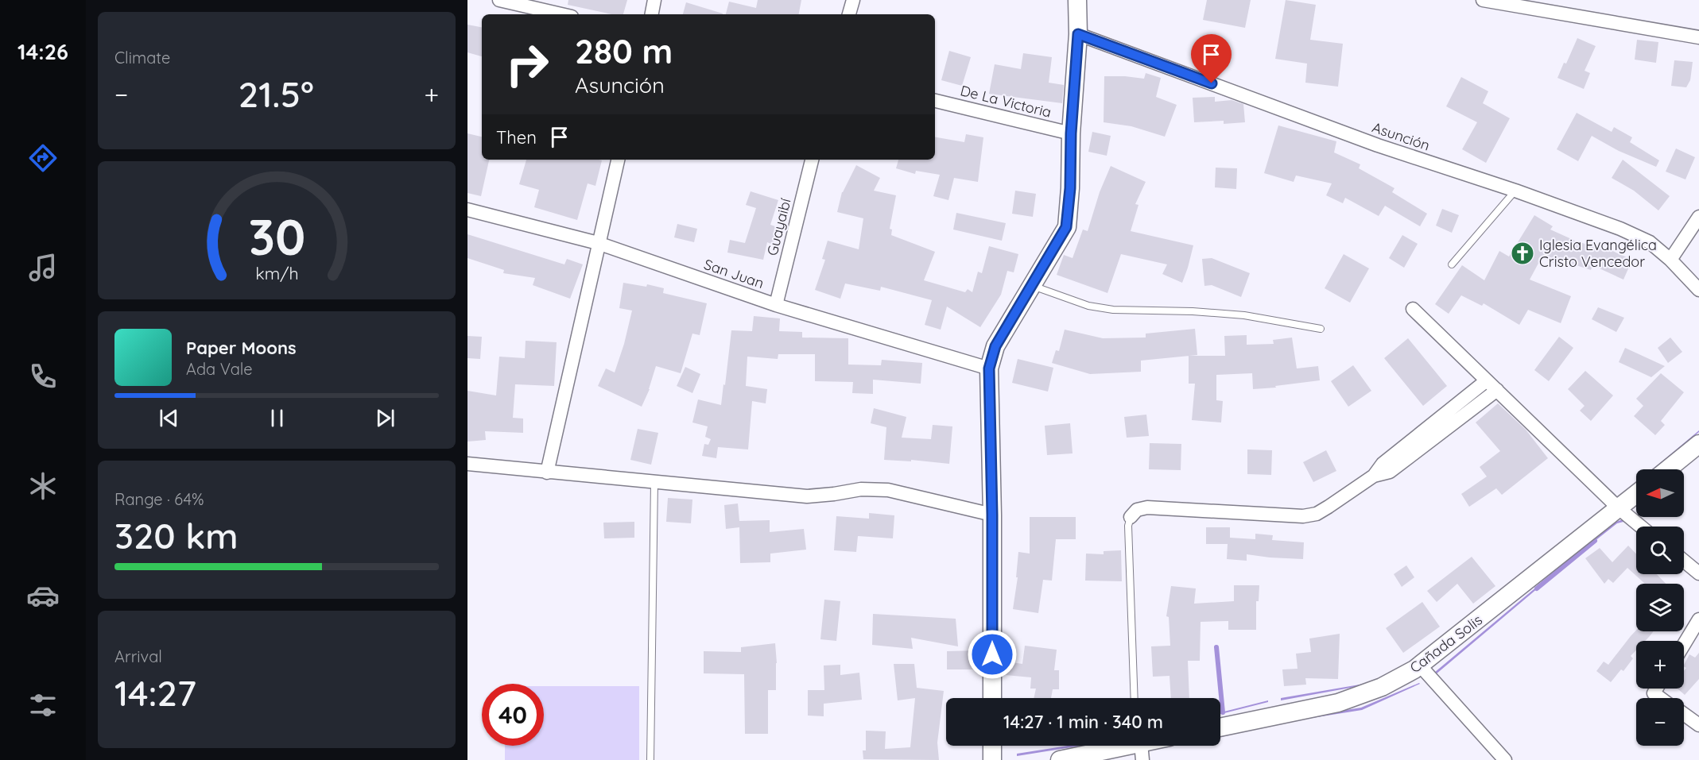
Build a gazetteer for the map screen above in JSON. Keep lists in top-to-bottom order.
{
  "streets": {
    "street": [
      "De La Victoria",
      "Asunción",
      "Guayaibí",
      "San Juan",
      "Cañada Solis"
    ]
  },
  "crossings": [
    ["Guayaibí", "San Juan"]
  ],
  "places": {
    "church": ["Iglesia Evangélica Cristo Vencedor"]
  },
  "north": "left",
  "page": {
    "tabs": "14:26",
    "tile": [
      "Climate",
      ["Range · 64%", "320 km"],
      ["Arrival", "14:27"]
    ],
    "turn": ["280 m", "Asunción"],
    "heat": ["−", "21.5°", "+"],
    "then": "Then",
    "song": ["Paper Moons", "Ada Vale"],
    "map_buttons": ["+", "−"],
    "limit": "40",
    "trip": "14:27 · 1 min · 340 m",
    "gauge": ["30", "km/h"]
  }
}
